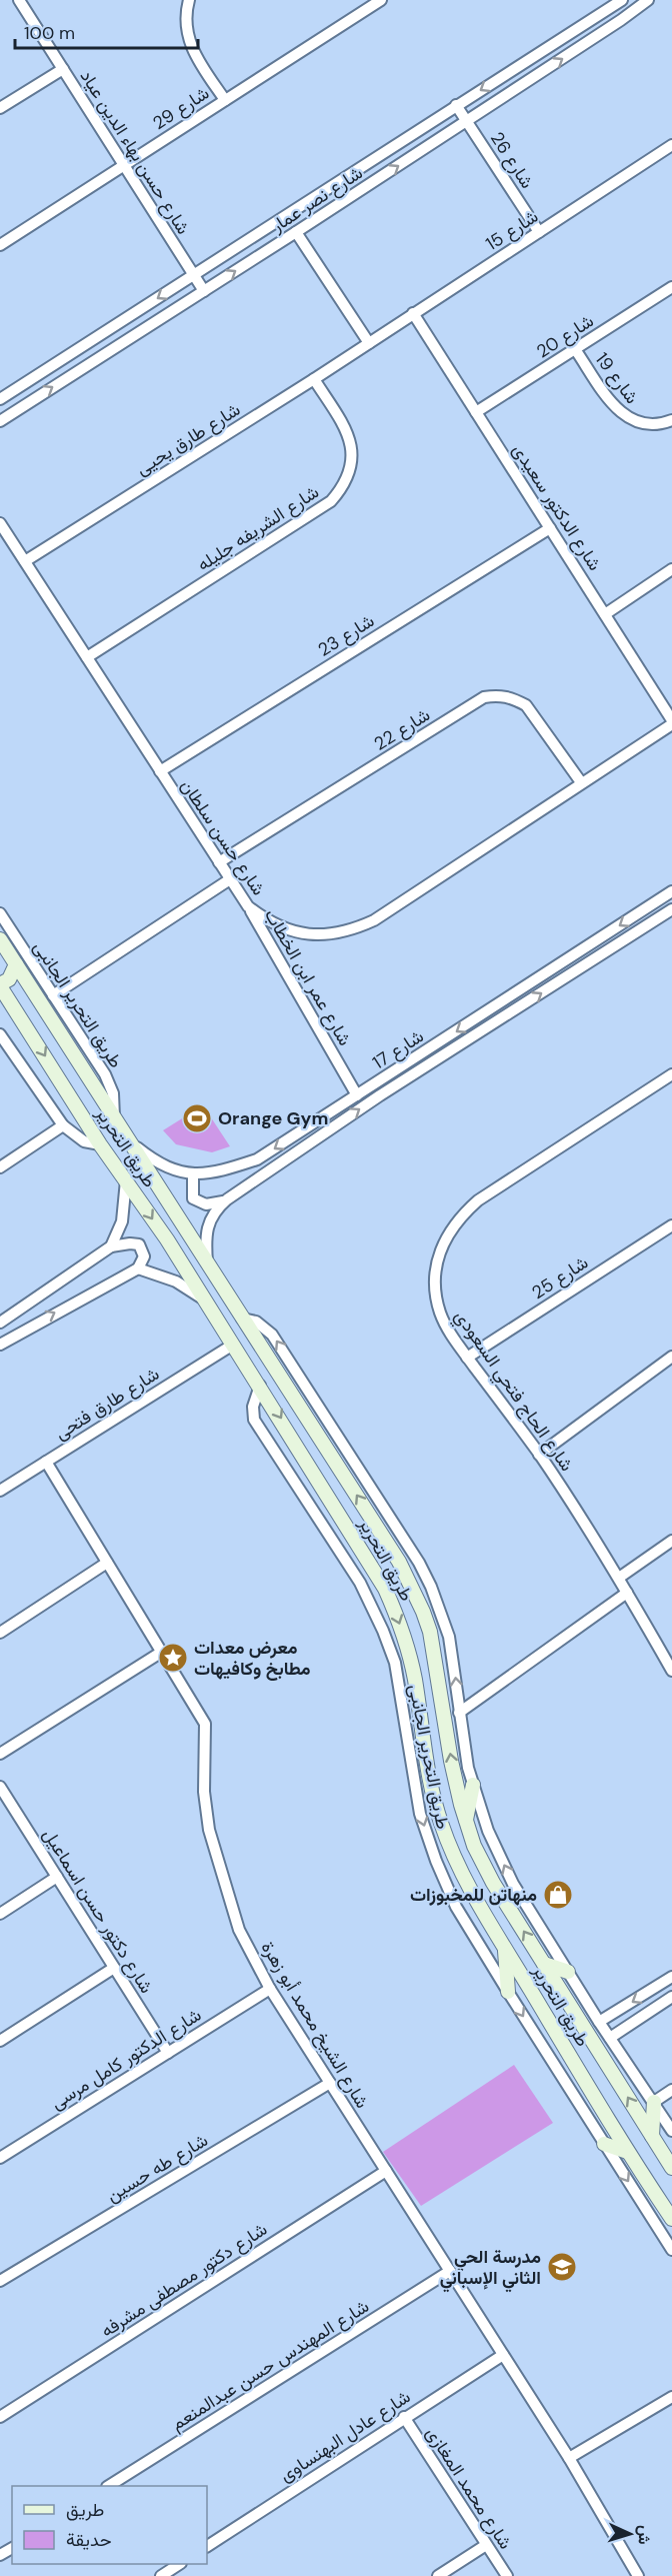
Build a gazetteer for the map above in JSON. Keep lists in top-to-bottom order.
{
  "streets": {
    "street": [
      "شارع 29",
      "شارع حسن بهاء الدين عياد",
      "شارع 26",
      "شارع نصر عمار",
      "شارع 15",
      "شارع 20",
      "شارع 19",
      "شارع طارق يحيى",
      "شارع الدكتور سعيدى",
      "شارع الشريفه جليله",
      "شارع 23",
      "شارع 22",
      "شارع حسن سلطان",
      "شارع عمر ابن الخطاب",
      "طريق التحرير الجانبى",
      "شارع 17",
      "طريق التحرير",
      "شارع 25",
      "شارع الحاج فتحي السعودي",
      "شارع طارق فتحى",
      "شارع دكتور حسن اسماعيل",
      "شارع الشيخ محمد أبو زهرة",
      "شارع الدكتور كامل مرسى",
      "شارع طه حسين",
      "شارع دكتور مصطفى مشرفه",
      "شارع المهندس حسن عبدالمنعم",
      "شارع عادل البهنساوى",
      "شارع محمد المغازى"
    ]
  },
  "crossings": [
    ["شارع 29", "شارع حسن بهاء الدين عياد"],
    ["شارع حسن بهاء الدين عياد", "شارع نصر عمار"],
    ["شارع 26", "شارع نصر عمار"],
    ["شارع 26", "شارع 15"],
    ["شارع 15", "شارع طارق يحيى"],
    ["شارع 15", "شارع الدكتور سعيدى"],
    ["شارع 20", "شارع 19"],
    ["شارع 20", "شارع الدكتور سعيدى"],
    ["شارع طارق يحيى", "شارع الشريفه جليله"],
    ["شارع طارق يحيى", "شارع حسن سلطان"],
    ["شارع الدكتور سعيدى", "شارع 23"],
    ["شارع الدكتور سعيدى", "شارع حسن سلطان"],
    ["شارع الشريفه جليله", "شارع حسن سلطان"],
    ["شارع 23", "شارع حسن سلطان"],
    ["شارع 22", "شارع حسن سلطان"],
    ["شارع حسن سلطان", "شارع عمر ابن الخطاب"],
    ["شارع عمر ابن الخطاب", "شارع 17"],
    ["طريق التحرير الجانبى", "طريق التحرير"],
    ["شارع 17", "طريق التحرير"],
    ["طريق التحرير", "شارع طارق فتحى"],
    ["شارع 25", "شارع الحاج فتحي السعودي"],
    ["شارع طارق فتحى", "شارع الشيخ محمد أبو زهرة"],
    ["شارع دكتور حسن اسماعيل", "شارع الدكتور كامل مرسى"],
    ["شارع الشيخ محمد أبو زهرة", "شارع الدكتور كامل مرسى"],
    ["شارع الشيخ محمد أبو زهرة", "شارع طه حسين"],
    ["شارع الشيخ محمد أبو زهرة", "شارع دكتور مصطفى مشرفه"],
    ["شارع الشيخ محمد أبو زهرة", "شارع المهندس حسن عبدالمنعم"],
    ["شارع الشيخ محمد أبو زهرة", "شارع عادل البهنساوى"],
    ["شارع عادل البهنساوى", "شارع محمد المغازى"]
  ],
  "places": {
    "sports": ["Orange Gym"],
    "place": ["معرض معدات مطابخ وكافيهات"],
    "shop": ["منهاتن للمخبوزات"],
    "school or university": ["مدرسة الحي الثاني الإسباني"]
  },
  "legend": ["طريق", "حديقة"],
  "scale_bar": "100 m",
  "north": "right"
}
